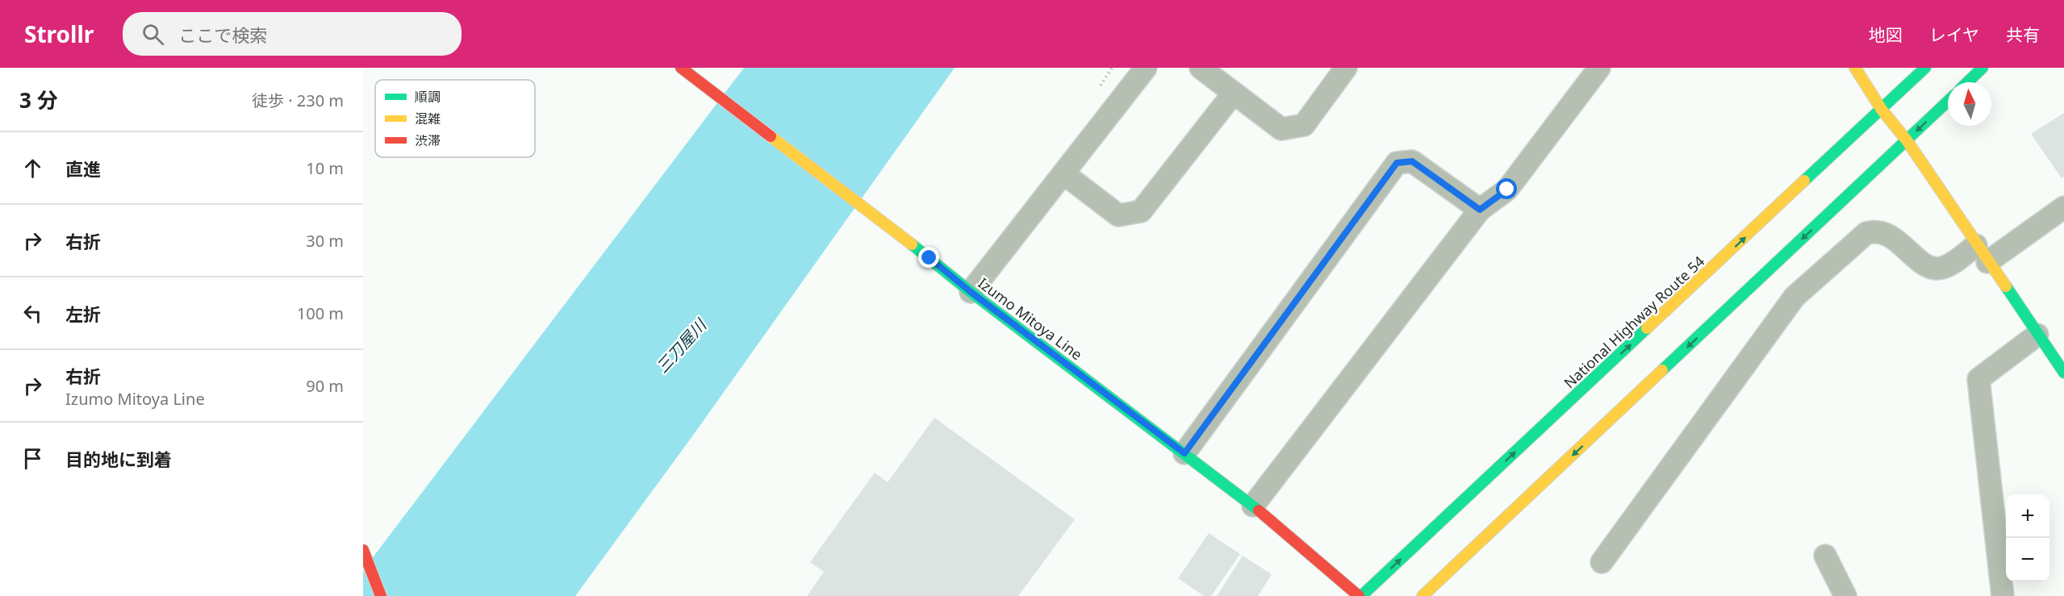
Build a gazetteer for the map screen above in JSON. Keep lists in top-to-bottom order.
{
  "streets": {
    "main road": ["Izumo Mitoya Line", "National Highway Route 54"]
  },
  "crossings": [
    ["Izumo Mitoya Line", "National Highway Route 54"]
  ],
  "water": ["三刀屋川"],
  "legend": ["順調", "混雑", "渋滞"],
  "north": "top",
  "page": {
    "header": "Strollr",
    "search": "ここで検索",
    "nav": ["地図", "レイヤ", "共有"],
    "heading": ["3 分", "徒歩 · 230 m"],
    "list": [
      ["直進", "10 m"],
      ["右折", "30 m"],
      ["左折", "100 m"],
      ["右折", "Izumo Mitoya Line", "90 m"],
      "目的地に到着"
    ],
    "map_buttons": ["+", "−"]
  }
}
